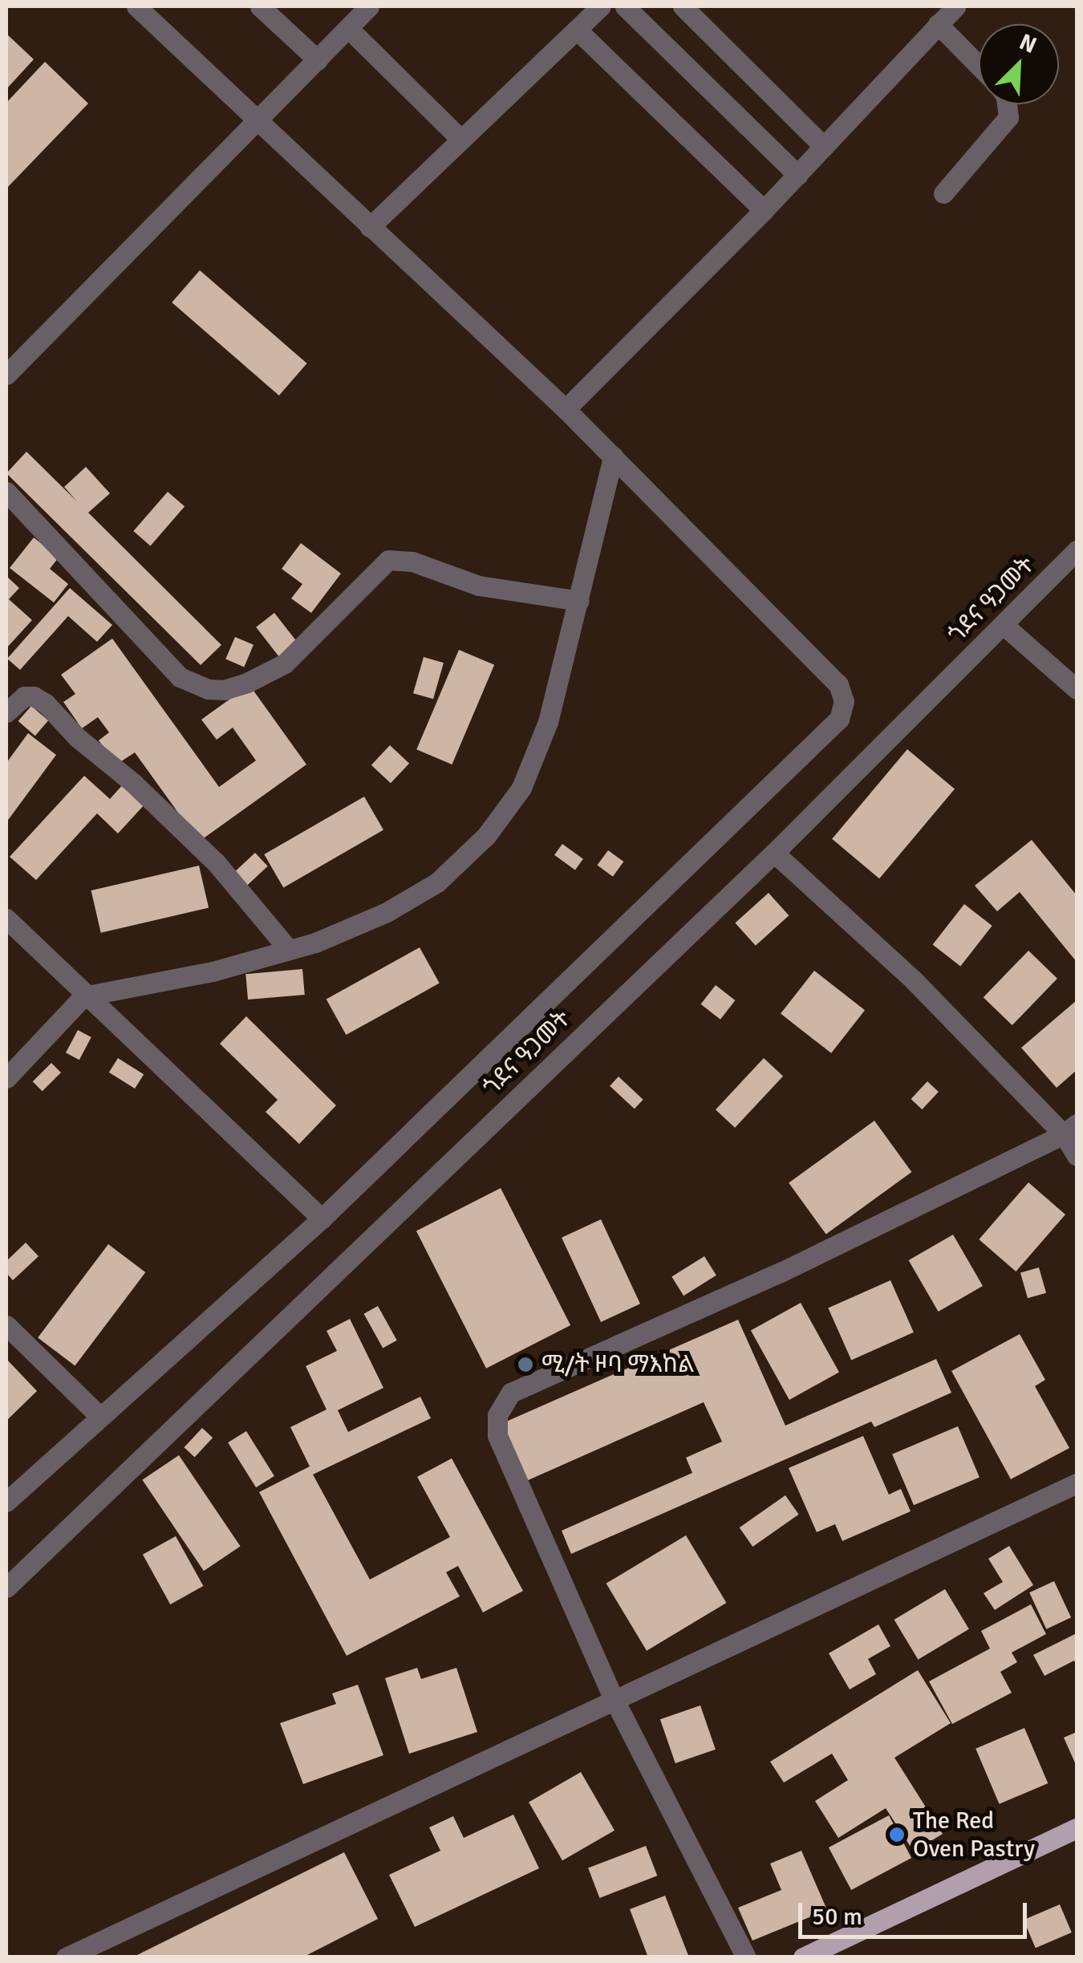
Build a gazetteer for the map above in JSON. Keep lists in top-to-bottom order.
{
  "streets": {
    "street": ["ጎደና ዓጋመት"]
  },
  "places": ["ሚ/ት ዞባ ማእከል", "The Red Oven Pastry"],
  "scale_bar": "50 m",
  "north": "top right"
}
